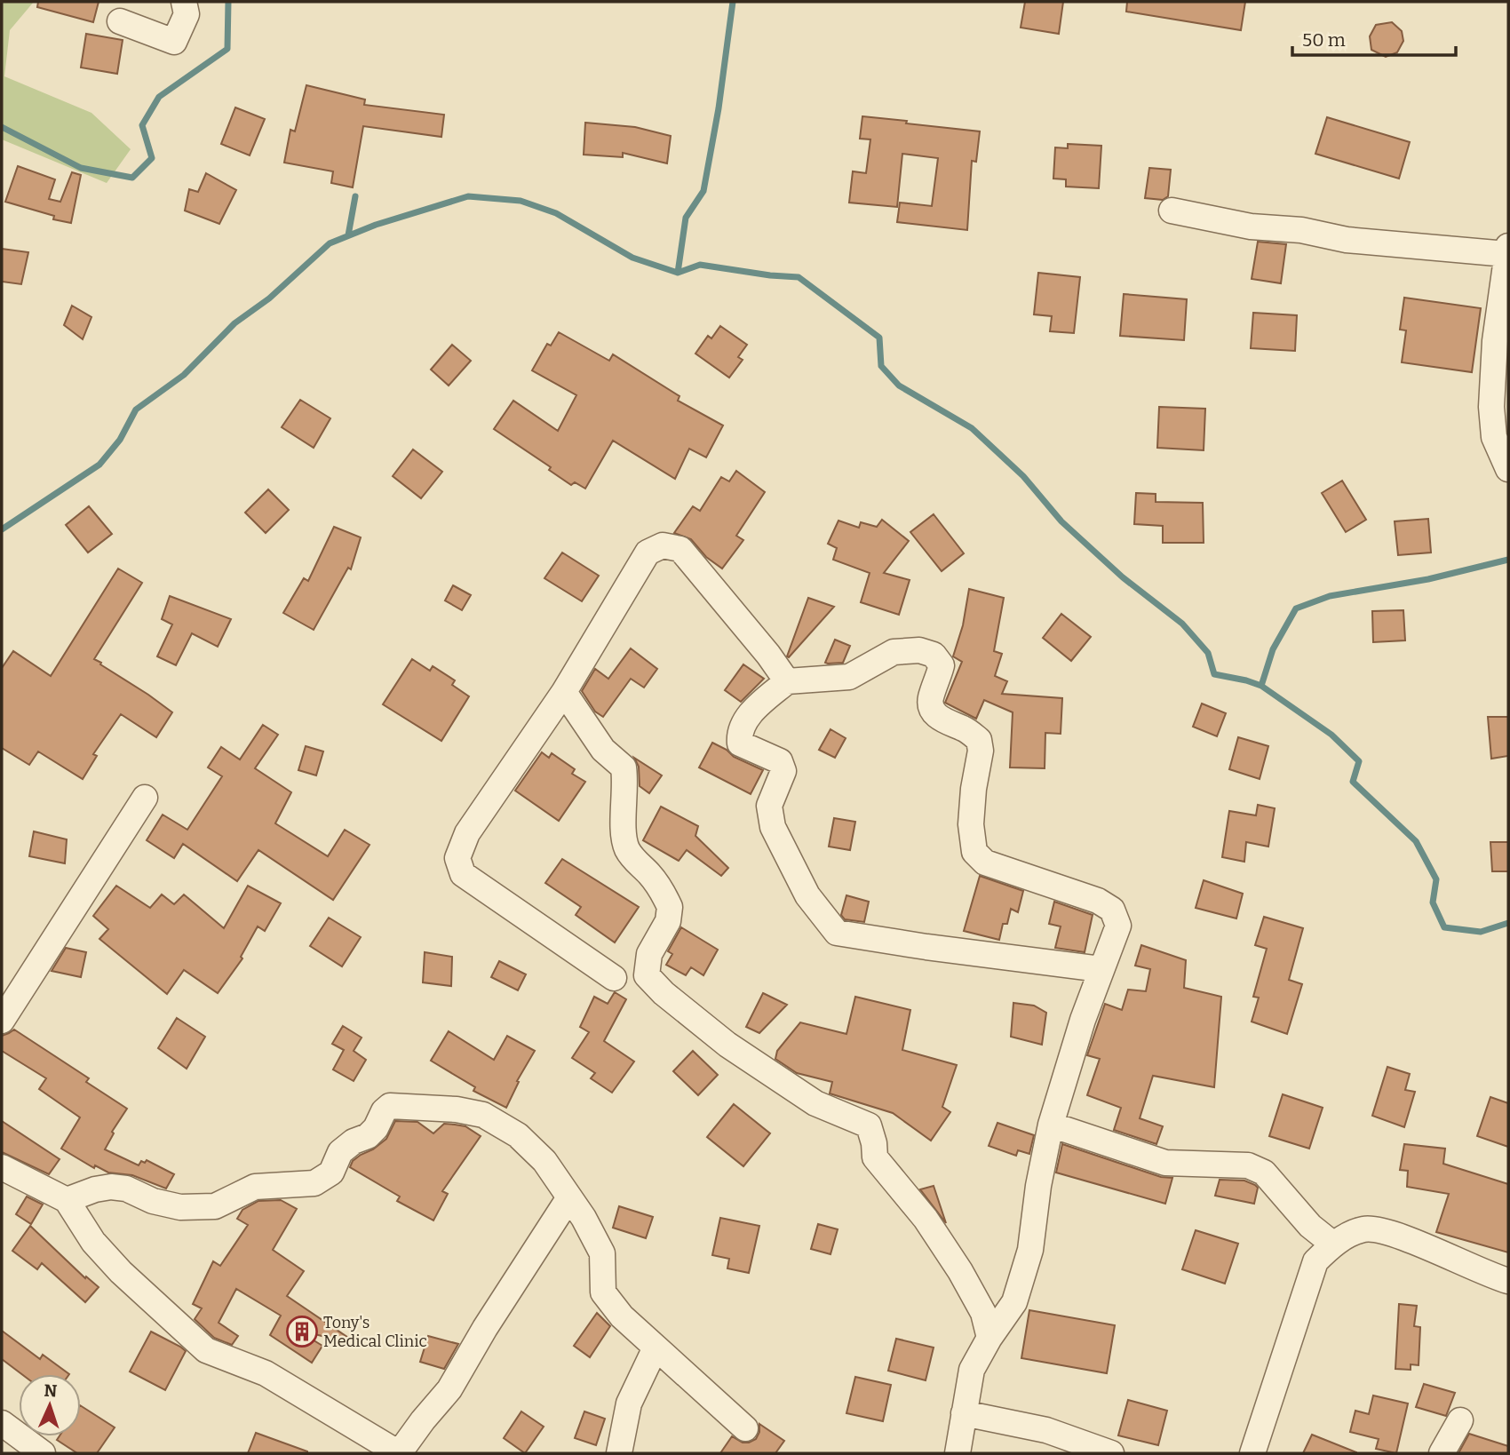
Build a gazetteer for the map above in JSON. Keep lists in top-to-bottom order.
{
  "places": {
    "building": ["Tony's Medical Clinic"]
  },
  "scale_bar": "50 m",
  "north": "top"
}
